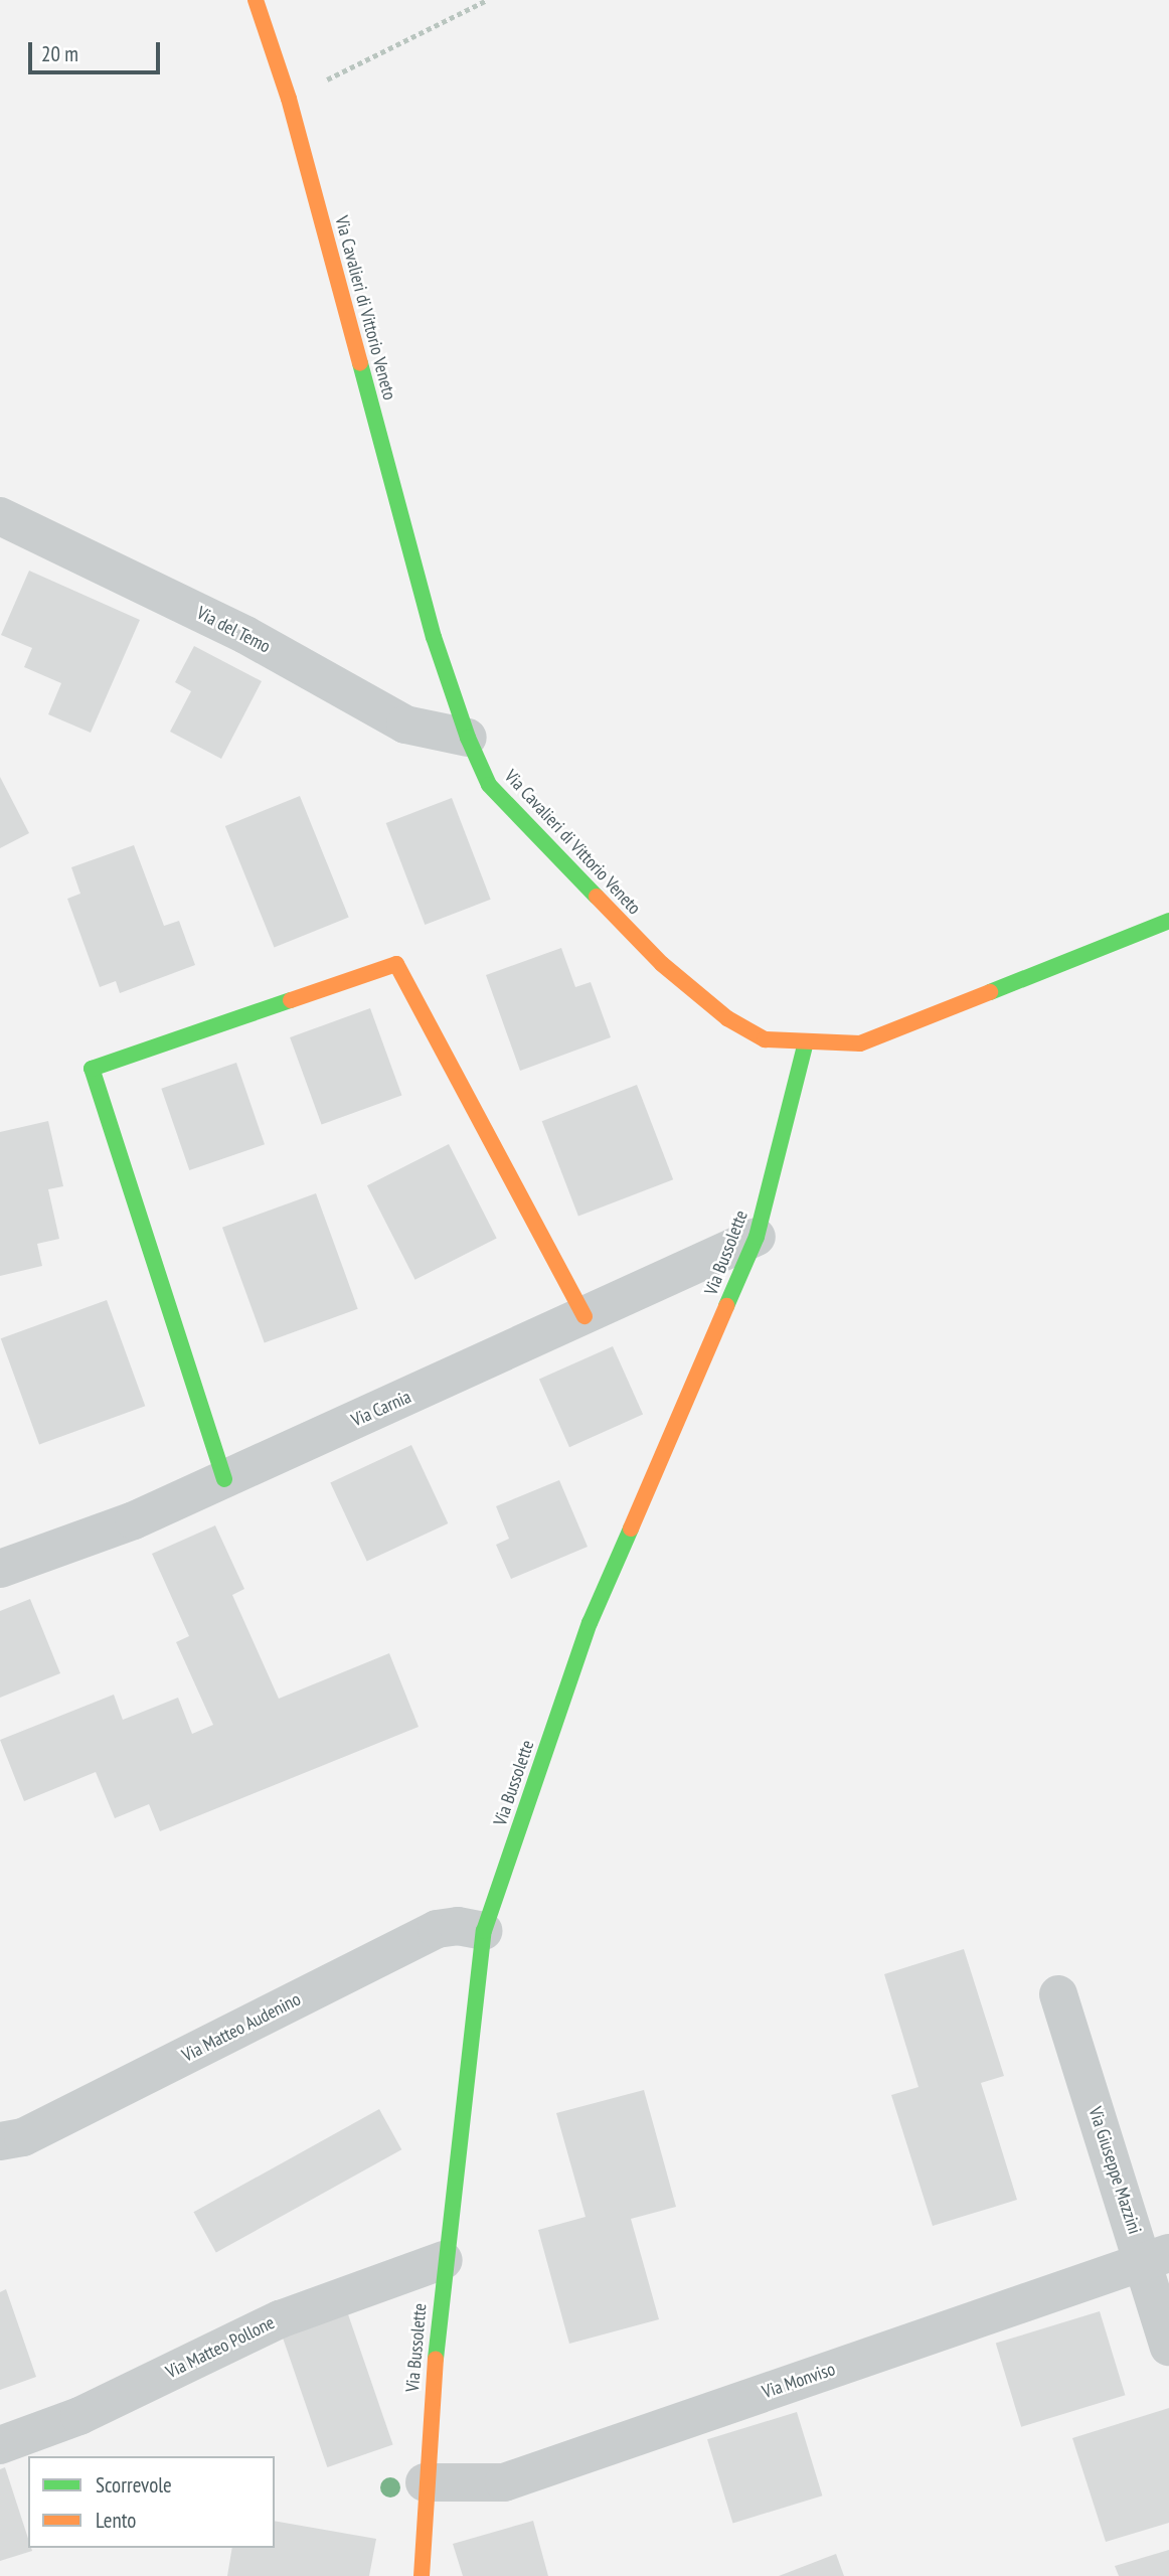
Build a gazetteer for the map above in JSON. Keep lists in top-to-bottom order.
{
  "streets": {
    "street": [
      "Via Cavalieri di Vittorio Veneto",
      "Via del Temo",
      "Via Bussolette",
      "Via Carnia",
      "Via Matteo Audenino",
      "Via Giuseppe Mazzini",
      "Via Matteo Pollone",
      "Via Monviso"
    ]
  },
  "crossings": [
    ["Via Cavalieri di Vittorio Veneto", "Via del Temo"],
    ["Via Cavalieri di Vittorio Veneto", "Via Bussolette"],
    ["Via Bussolette", "Via Carnia"],
    ["Via Bussolette", "Via Matteo Audenino"],
    ["Via Bussolette", "Via Matteo Pollone"],
    ["Via Bussolette", "Via Monviso"],
    ["Via Giuseppe Mazzini", "Via Monviso"]
  ],
  "legend": ["Scorrevole", "Lento"],
  "scale_bar": "20 m"
}
